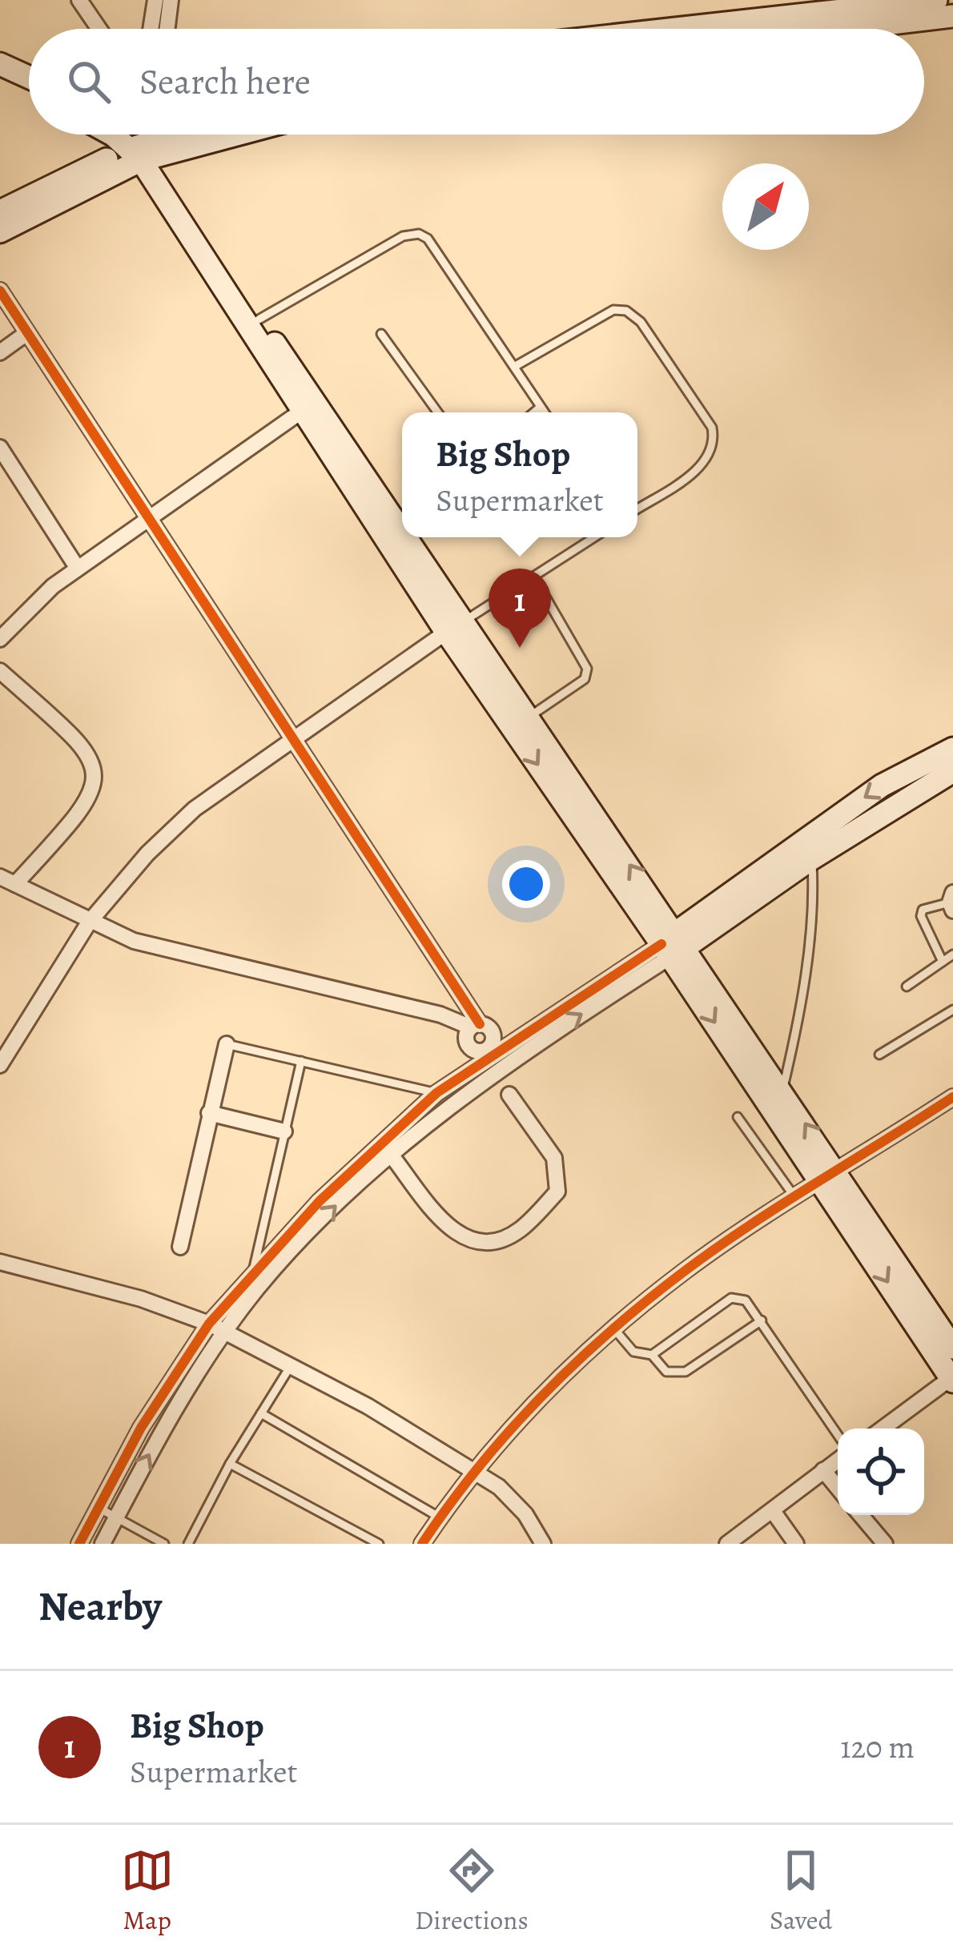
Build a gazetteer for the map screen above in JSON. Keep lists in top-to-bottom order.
{
  "north": "top right",
  "page": {
    "search": "Search here",
    "popup": ["Big Shop", "Supermarket"],
    "pins": "1",
    "heading": "Nearby",
    "list": [
      {
        "mark": "1",
        "name": "Big Shop",
        "note": "Supermarket",
        "value": "120 m"
      }
    ],
    "nav": ["Map", "Directions", "Saved"]
  }
}
